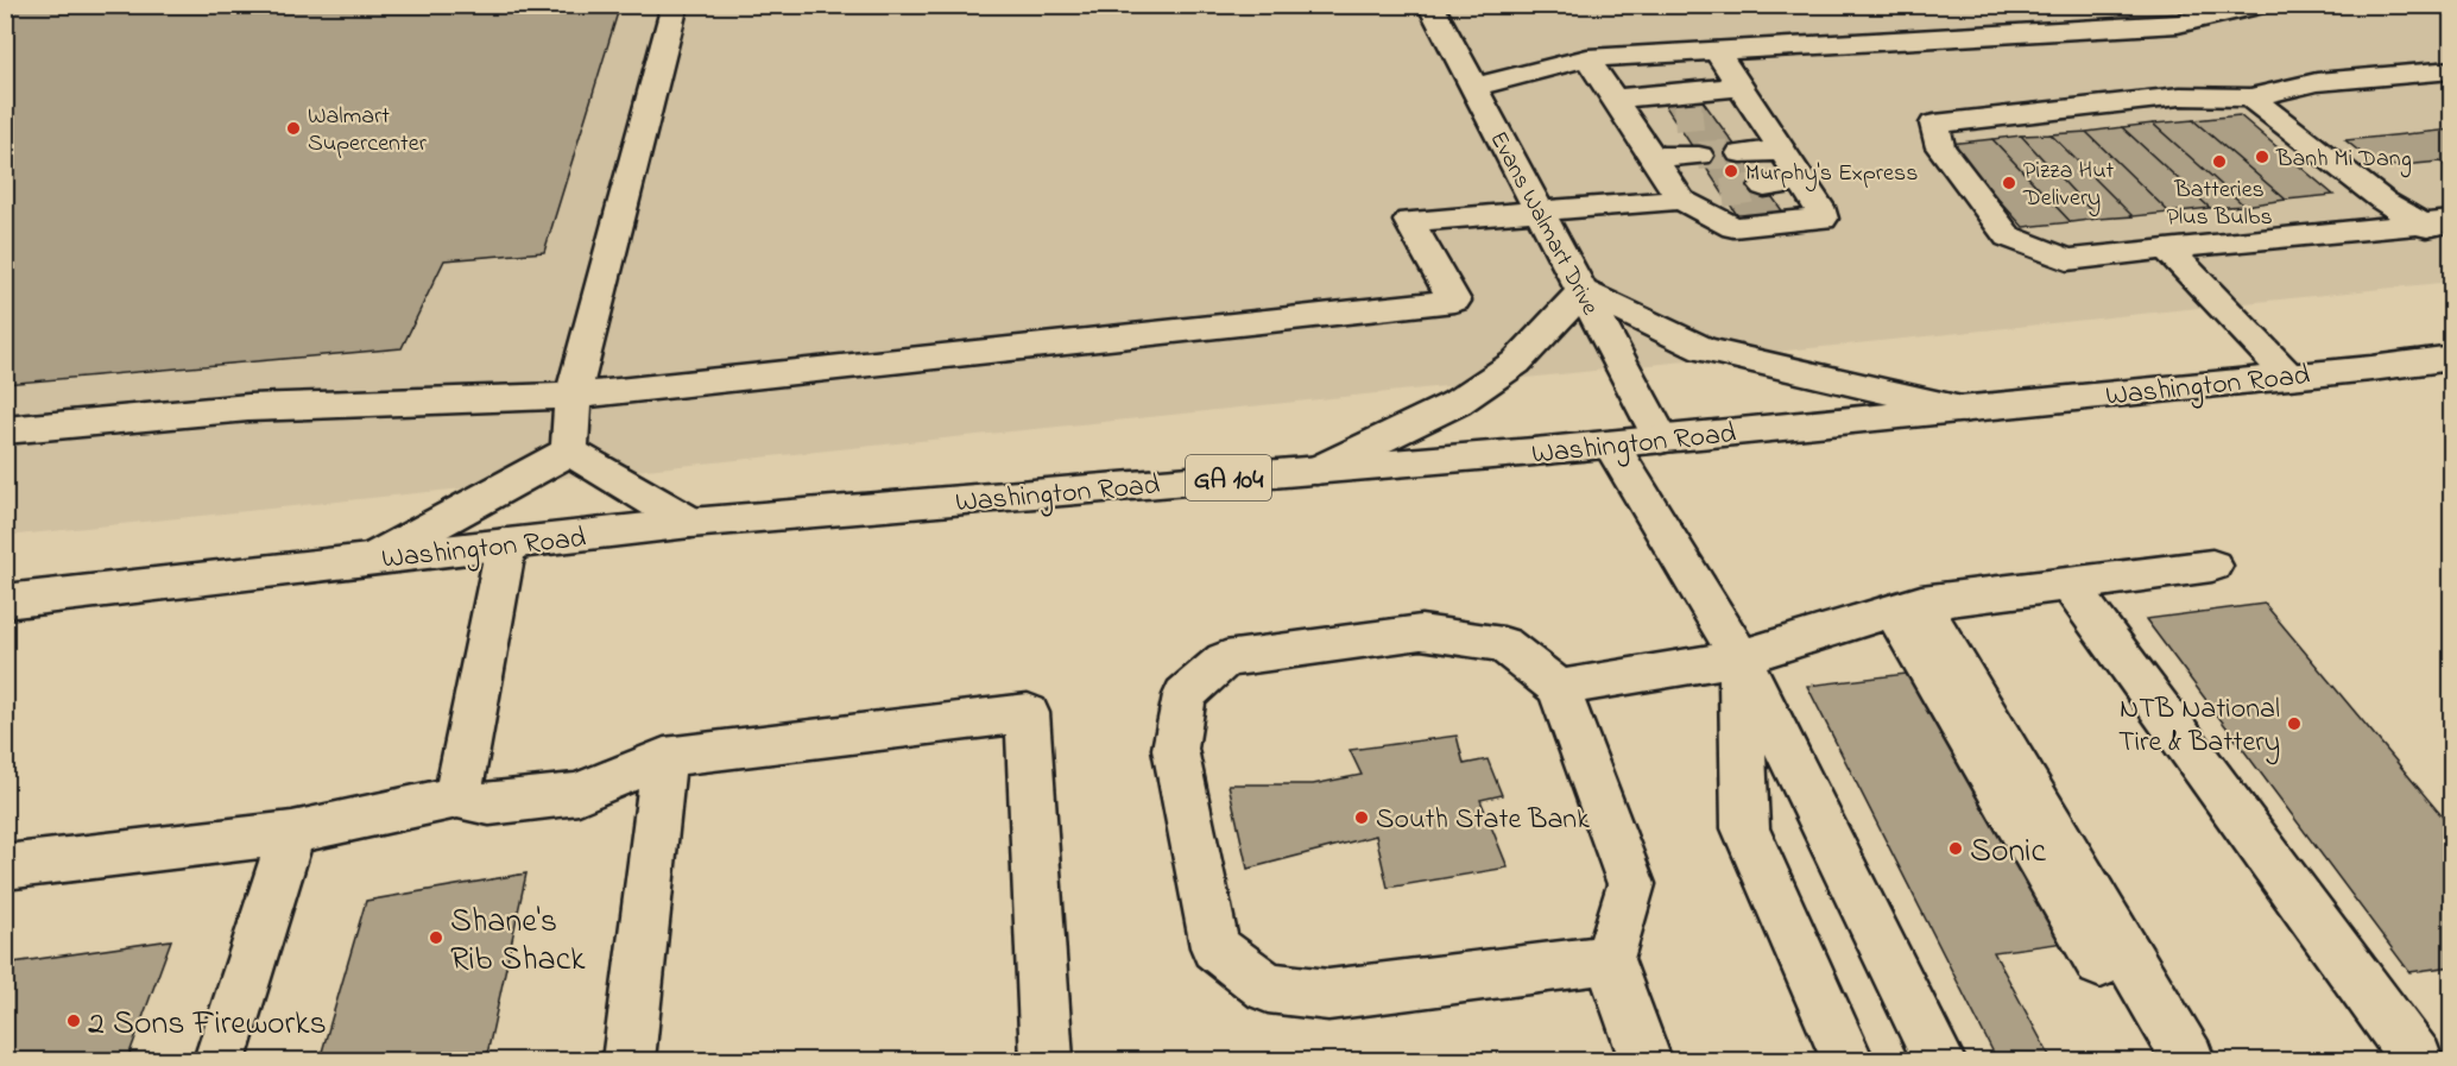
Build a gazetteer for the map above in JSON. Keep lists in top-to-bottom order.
{
  "streets": {
    "main road": ["Evans Walmart Drive", "Washington Road", "GA 104"]
  },
  "crossings": [
    ["Evans Walmart Drive", "Washington Road"]
  ],
  "places": [
    "Walmart Supercenter",
    "Banh Mi Dang",
    "Batteries Plus Bulbs",
    "Murphy's Express",
    "Pizza Hut Delivery",
    "NTB National Tire & Battery",
    "South State Bank",
    "Sonic",
    "Shane's Rib Shack",
    "2 Sons Fireworks"
  ]
}
